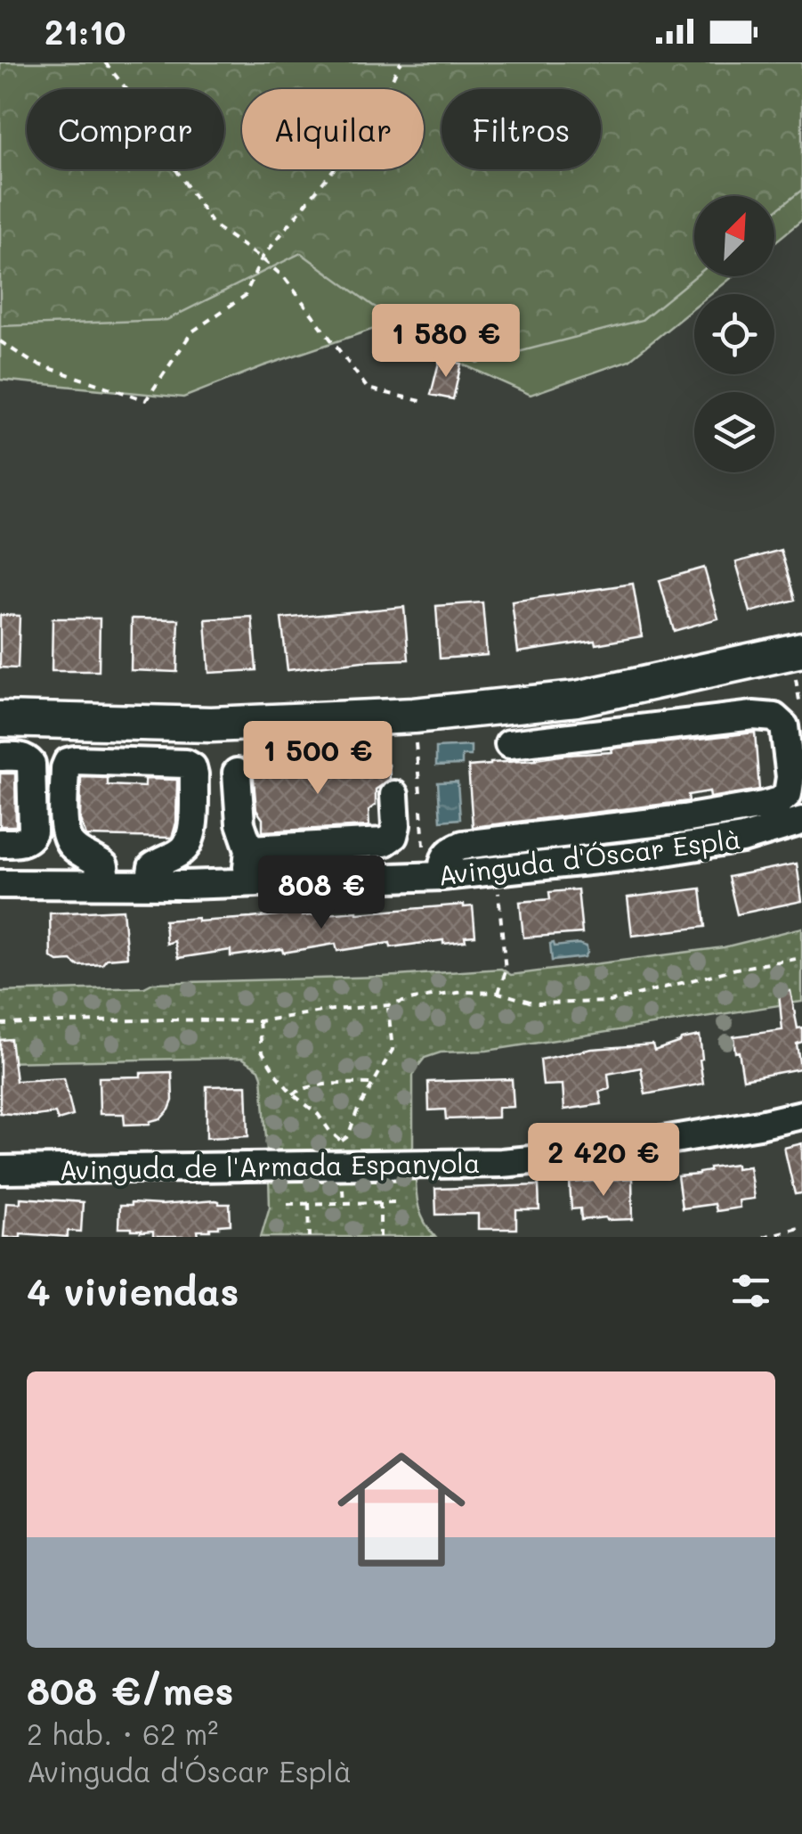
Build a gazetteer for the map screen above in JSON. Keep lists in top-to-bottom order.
{
  "streets": {
    "street": ["Avinguda d'Óscar Esplà", "Avinguda de l'Armada Espanyola"]
  },
  "north": "top right",
  "page": {
    "status": "21:10",
    "chip": ["Comprar", "Alquilar", "Filtros"],
    "price": [
      "1 580 €",
      "1 500 €",
      "808 €",
      "2 420 €"
    ],
    "heading": "4 viviendas",
    "list": [
      {
        "name": "808 €/mes",
        "note": "2 hab. · 62 m² · Avinguda d'Óscar Esplà"
      }
    ]
  }
}
